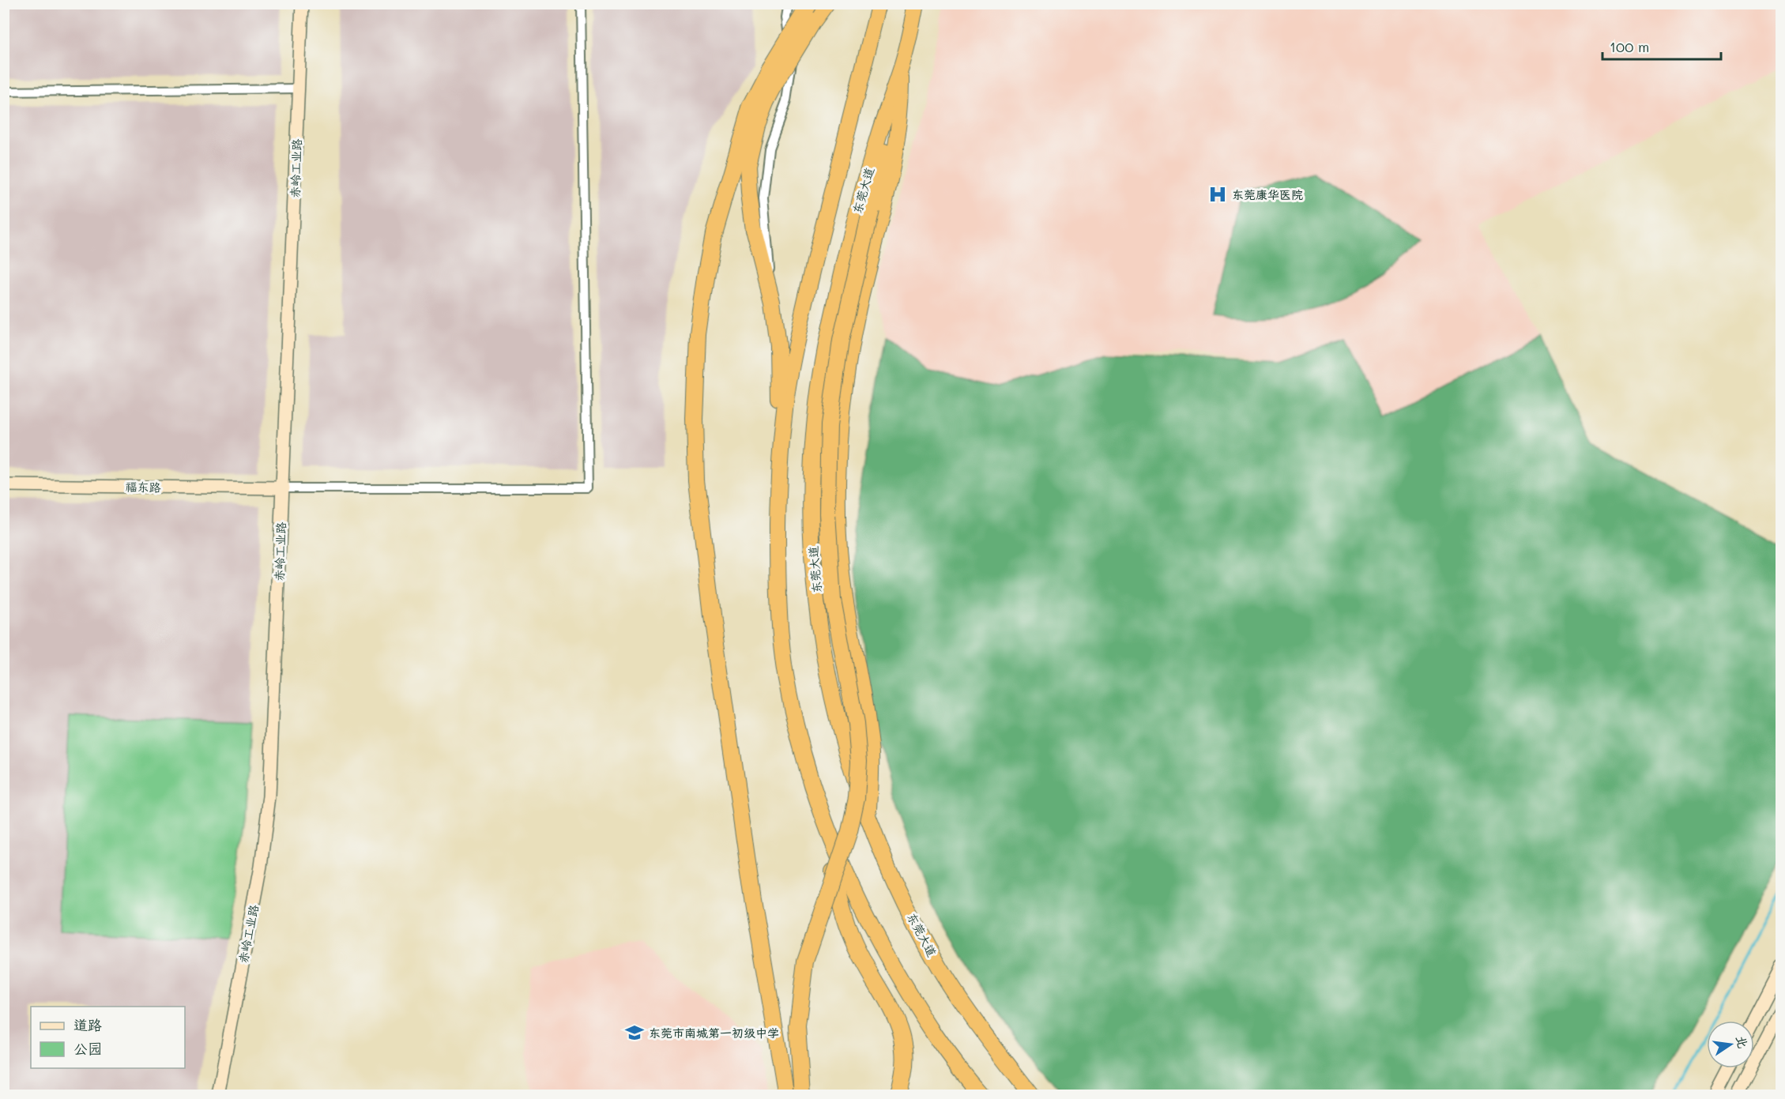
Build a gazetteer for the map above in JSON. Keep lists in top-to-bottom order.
{
  "streets": {
    "highway": ["东莞大道"],
    "street": ["赤岭工业路", "福东路"]
  },
  "crossings": [
    ["赤岭工业路", "福东路"]
  ],
  "places": {
    "hospital": ["东莞康华医院"],
    "school or university": ["东莞市南城第一初级中学"]
  },
  "legend": ["道路", "公园"],
  "scale_bar": "100 m",
  "north": "right"
}
